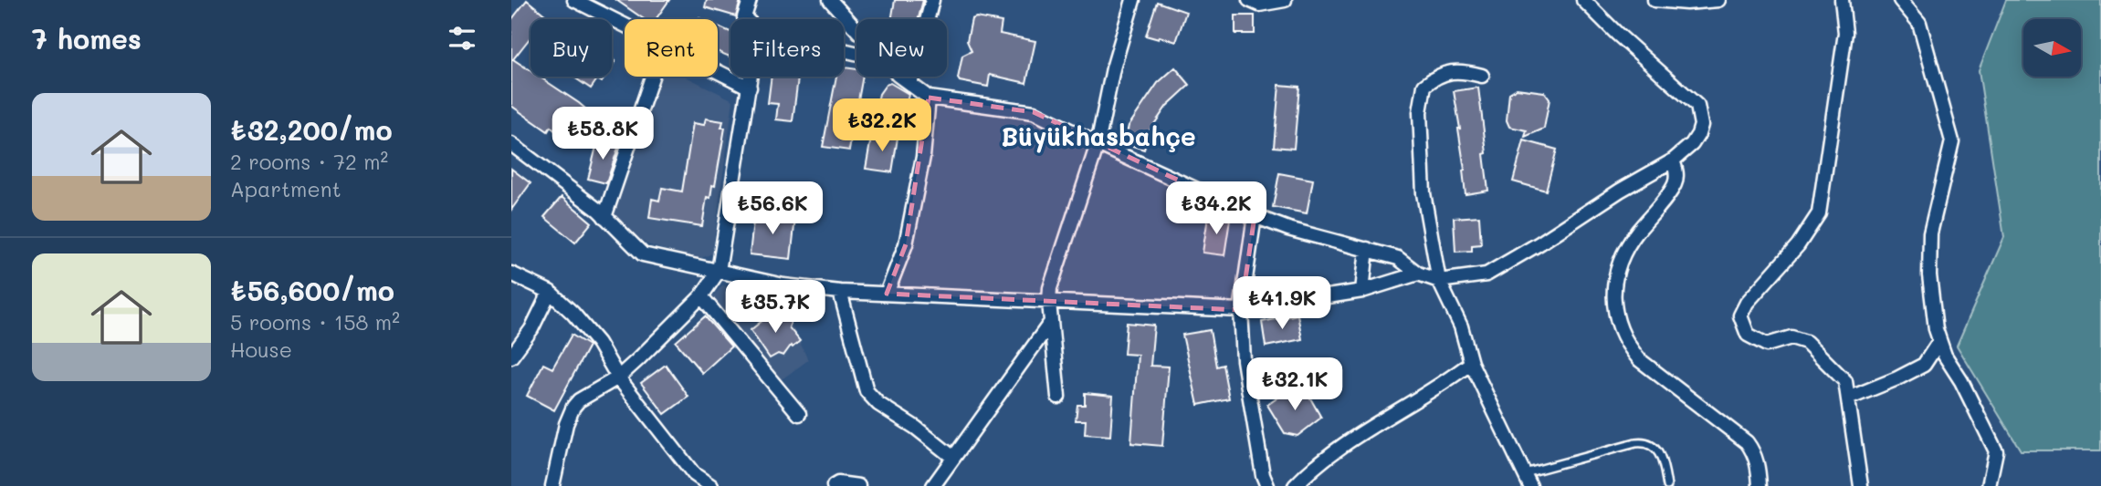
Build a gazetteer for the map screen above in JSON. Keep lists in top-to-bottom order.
{
  "districts": ["Büyükhasbahçe"],
  "north": "right",
  "page": {
    "heading": "7 homes",
    "chip": [
      "Buy",
      "Rent",
      "Filters",
      "New"
    ],
    "list": [
      {
        "name": "₺32,200/mo",
        "note": "2 rooms · 72 m² · Apartment"
      },
      {
        "name": "₺56,600/mo",
        "note": "5 rooms · 158 m² · House"
      }
    ],
    "price": [
      "₺32.2K",
      "₺58.8K",
      "₺56.6K",
      "₺34.2K",
      "₺41.9K",
      "₺35.7K",
      "₺32.1K"
    ]
  }
}
